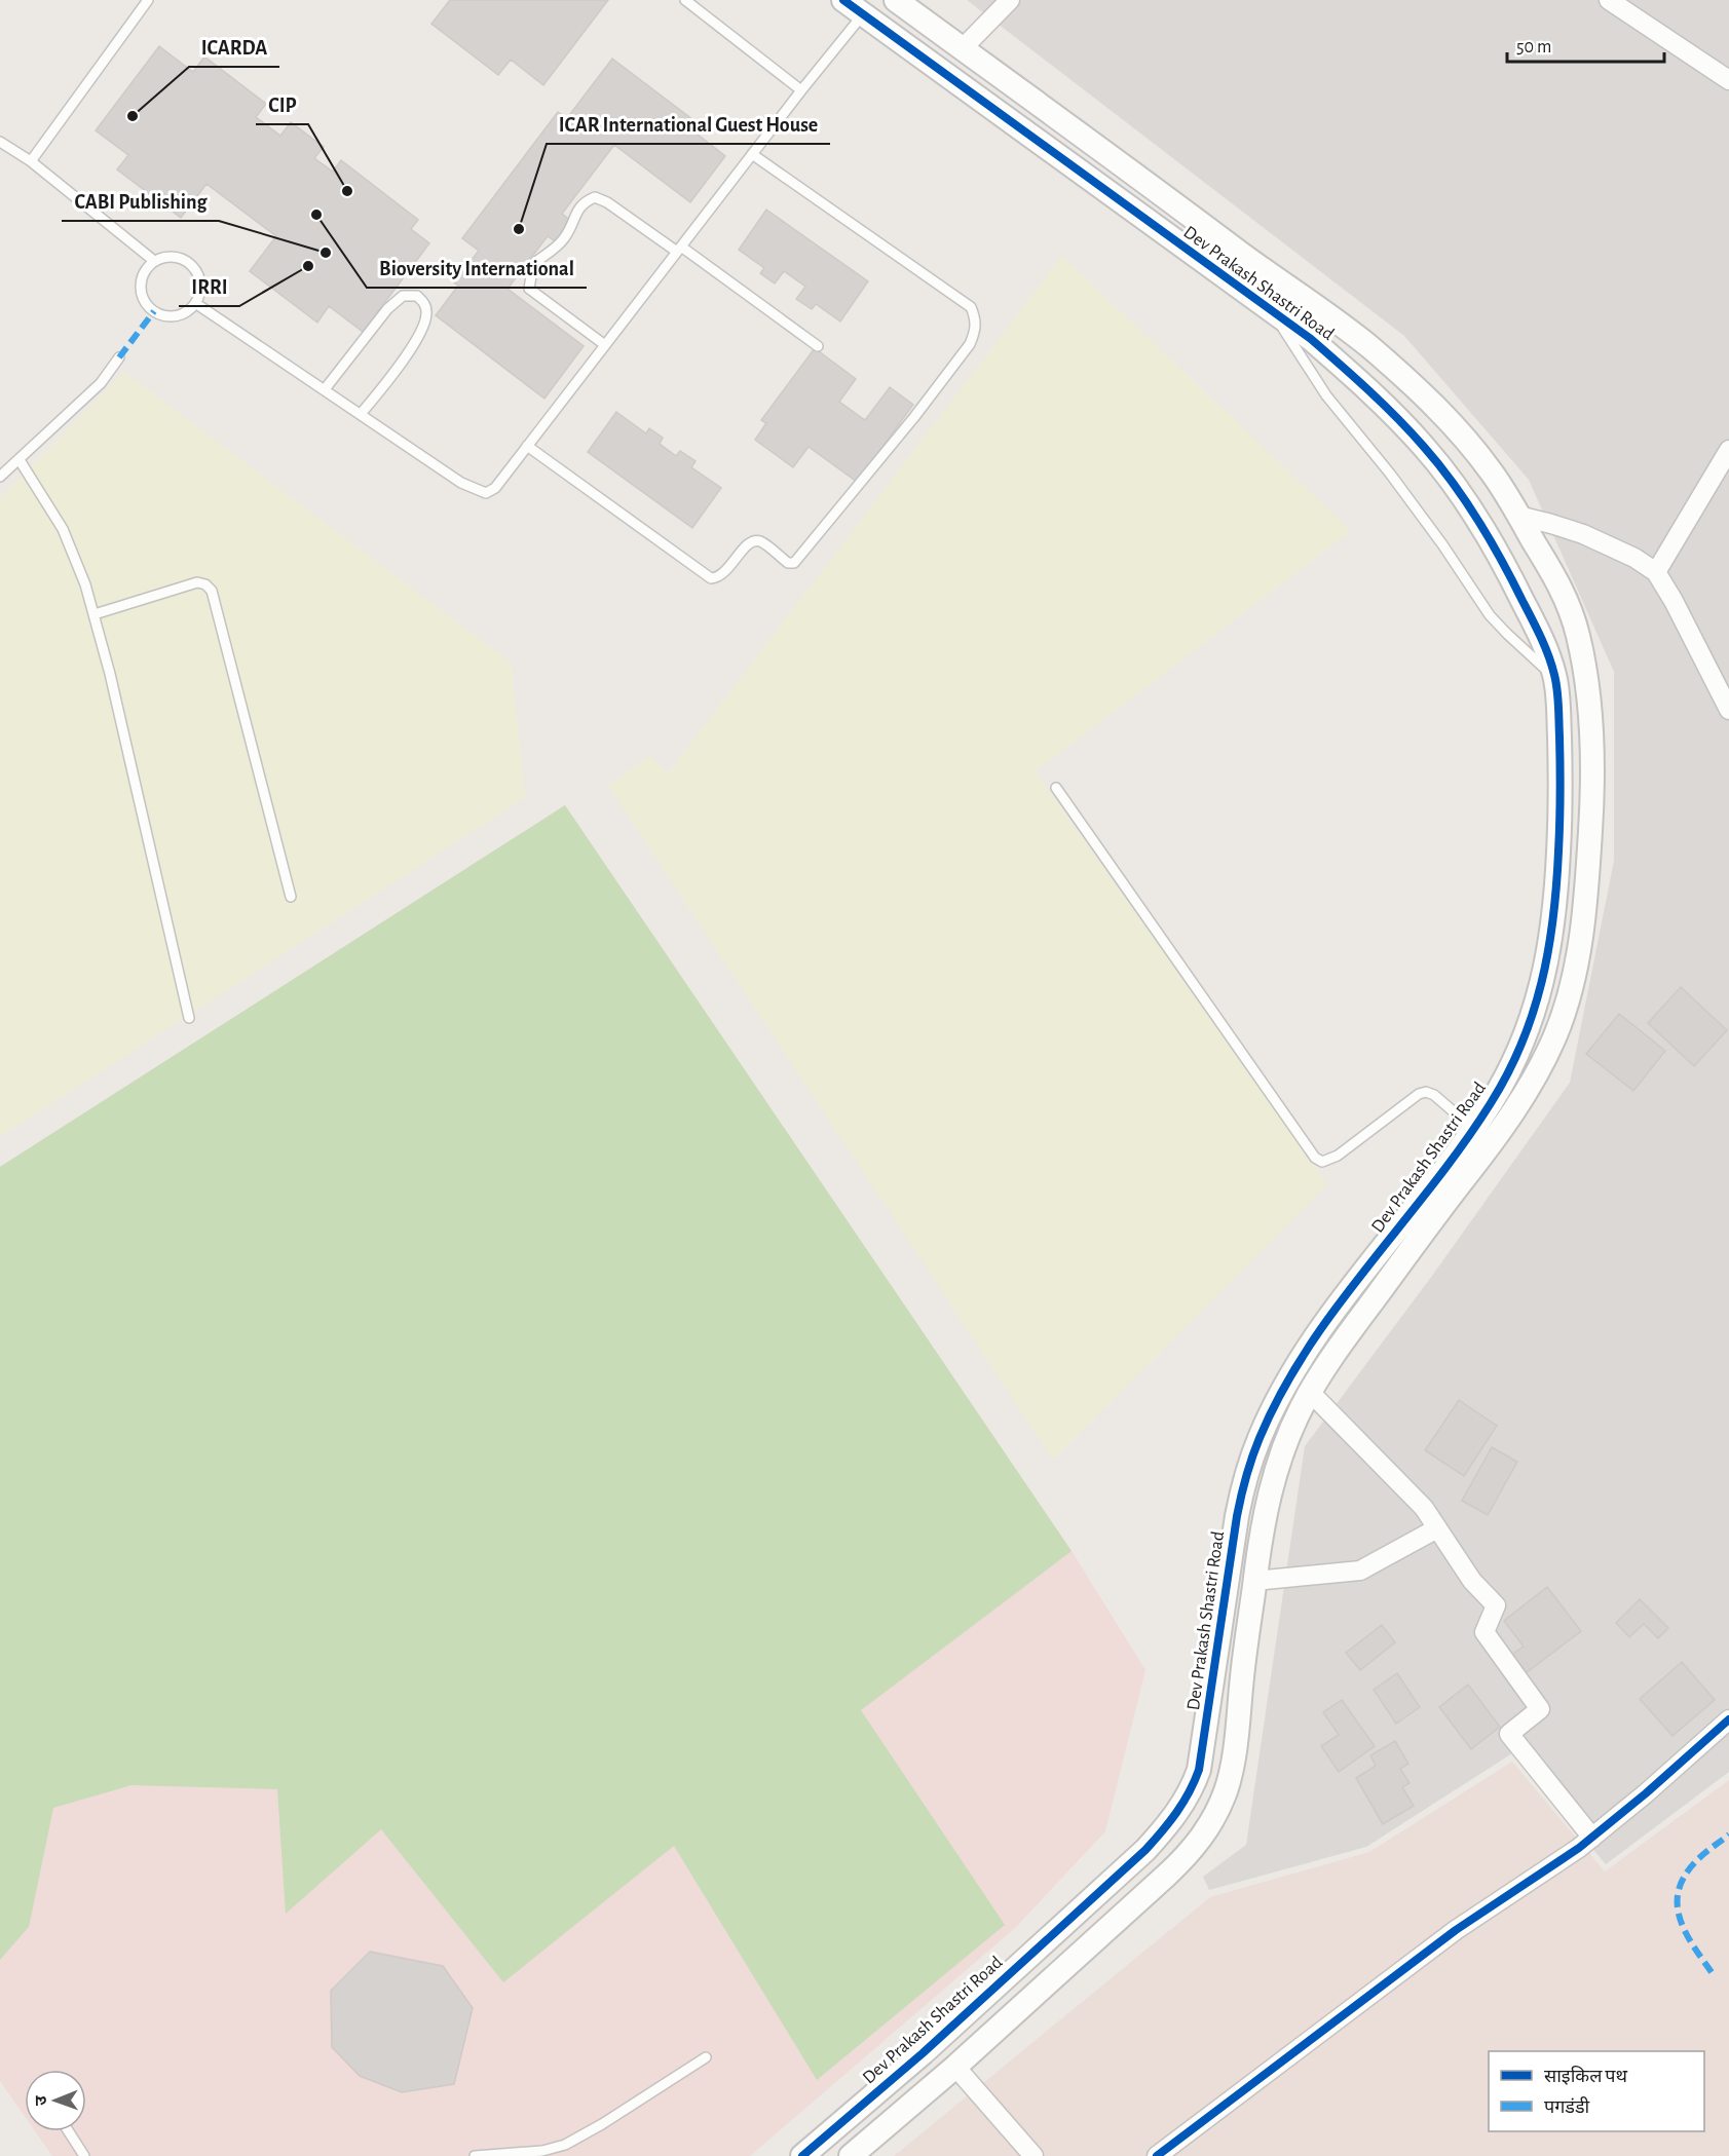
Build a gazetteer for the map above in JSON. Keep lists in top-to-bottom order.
{
  "streets": {
    "street": ["Dev Prakash Shastri Road"]
  },
  "places": [
    "ICARDA",
    "CIP",
    "Bioversity International",
    "ICAR International Guest House",
    "CABI Publishing",
    "IRRI"
  ],
  "legend": ["साइकिल पथ", "पगडंडी"],
  "scale_bar": "50 m",
  "north": "left"
}
